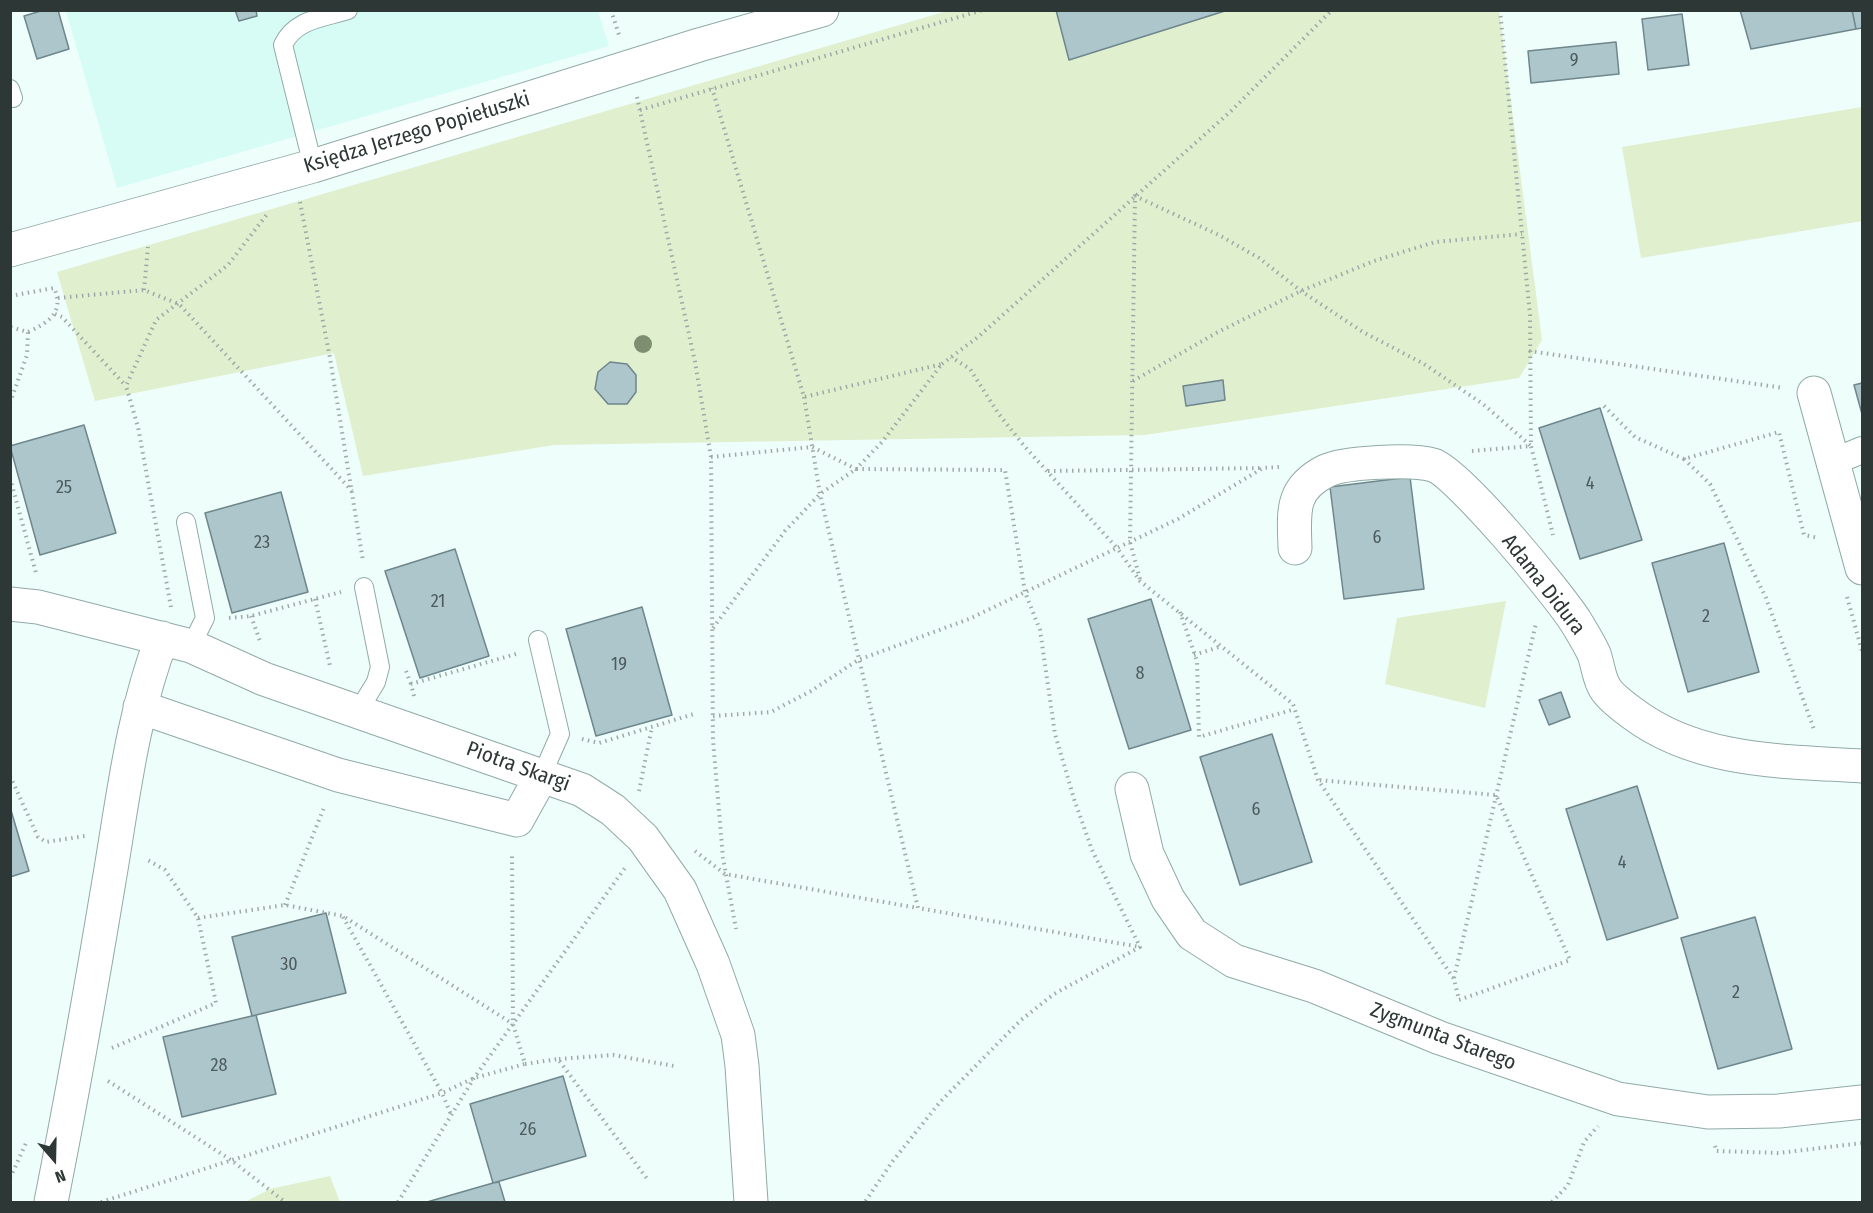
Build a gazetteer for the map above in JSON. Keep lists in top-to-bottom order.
{
  "streets": {
    "street": [
      "Księdza Jerzego Popiełuszki",
      "Adama Didura",
      "Piotra Skargi",
      "Zygmunta Starego"
    ]
  },
  "house_numbers": [
    "9",
    "4",
    "25",
    "6",
    "23",
    "21",
    "2",
    "19",
    "8",
    "6",
    "4",
    "30",
    "2",
    "28",
    "26"
  ],
  "north": "bottom"
}
